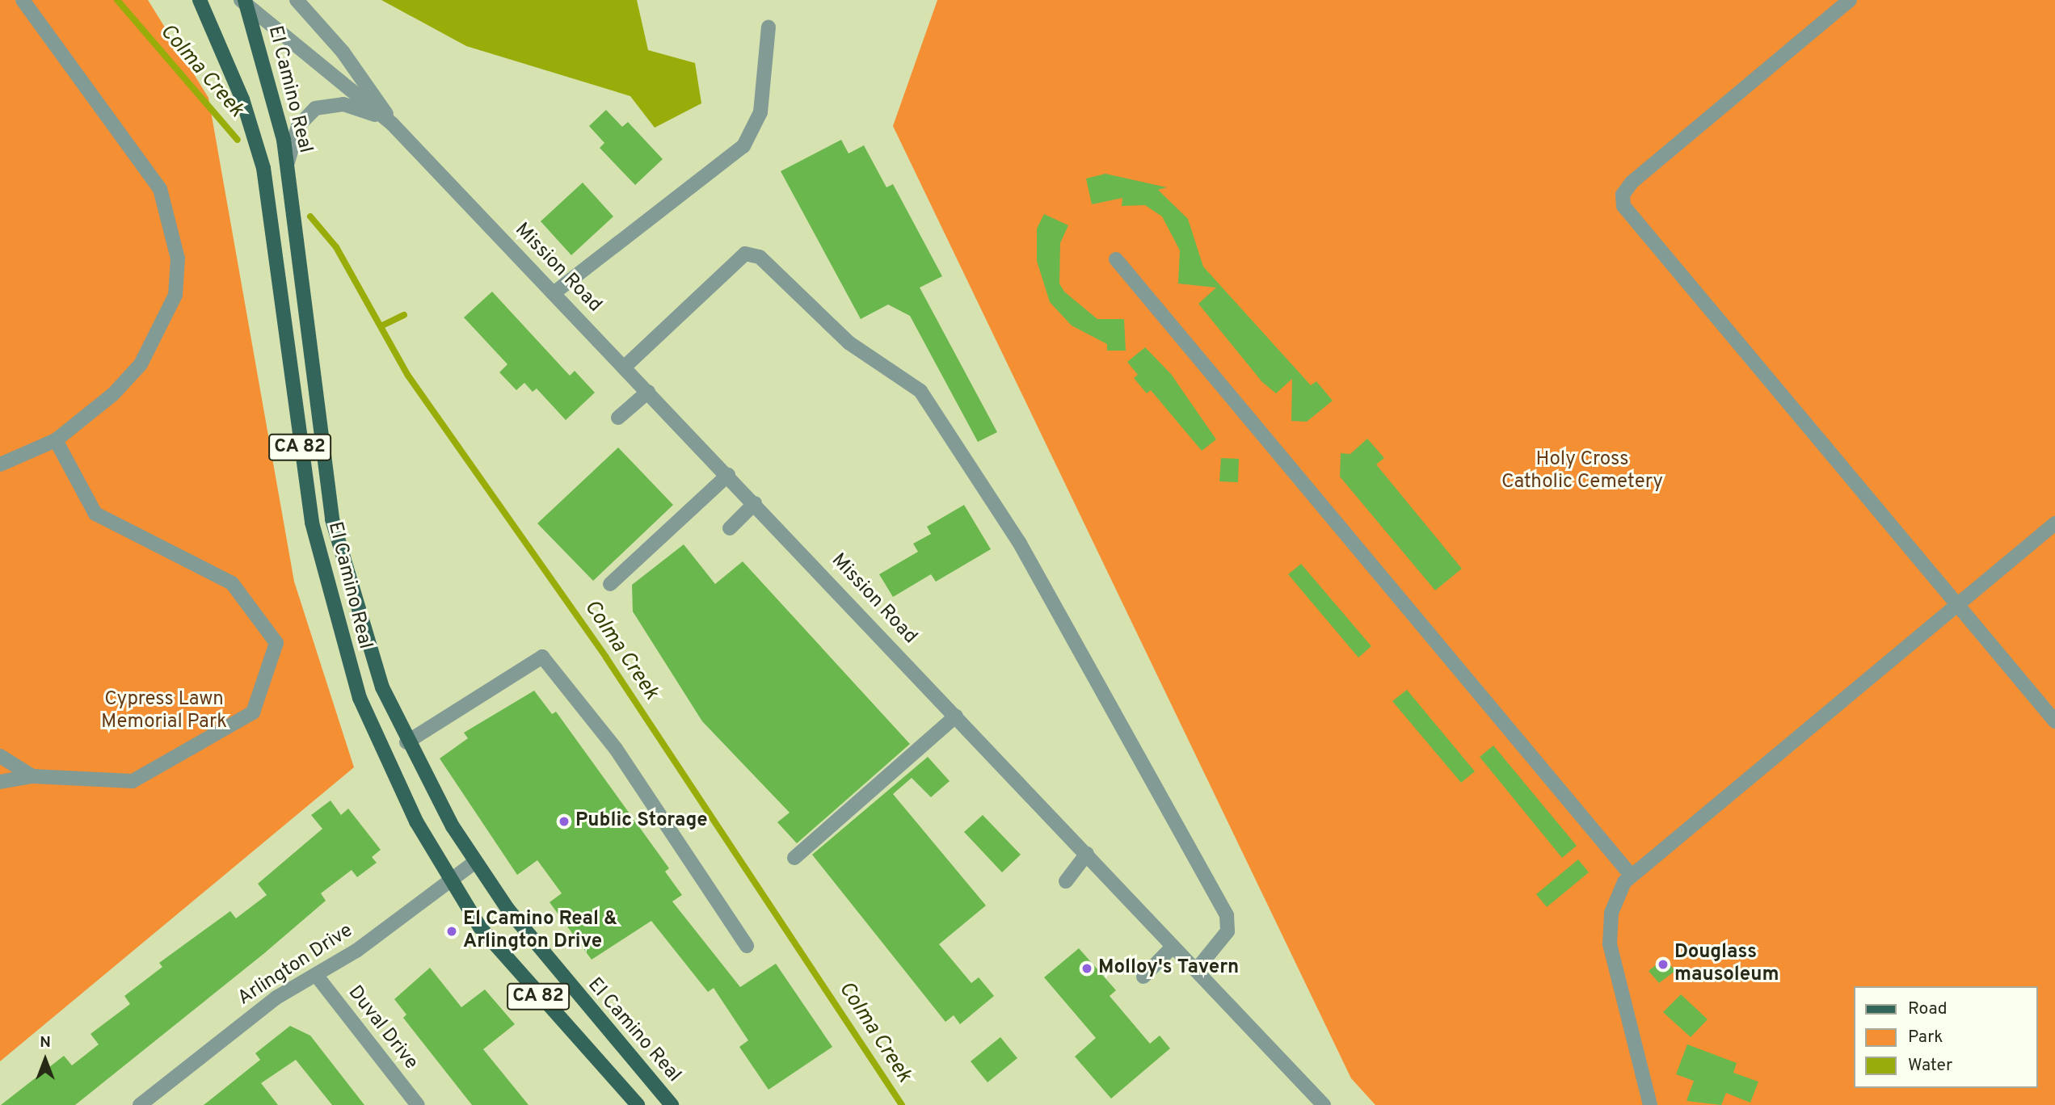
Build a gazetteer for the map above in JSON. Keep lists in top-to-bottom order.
{
  "streets": {
    "main road": ["El Camino Real", "CA 82"],
    "street": ["Mission Road", "Arlington Drive", "Duval Drive"]
  },
  "crossings": [
    ["El Camino Real", "Mission Road"],
    ["El Camino Real", "Arlington Drive"],
    ["Arlington Drive", "Duval Drive"]
  ],
  "water": ["Colma Creek"],
  "parks": ["Holy Cross Catholic Cemetery", "Cypress Lawn Memorial Park"],
  "places": [
    "Public Storage",
    "El Camino Real & Arlington Drive",
    "Douglass mausoleum",
    "Molloy's Tavern"
  ],
  "legend": ["Road", "Park", "Water"],
  "north": "top"
}
